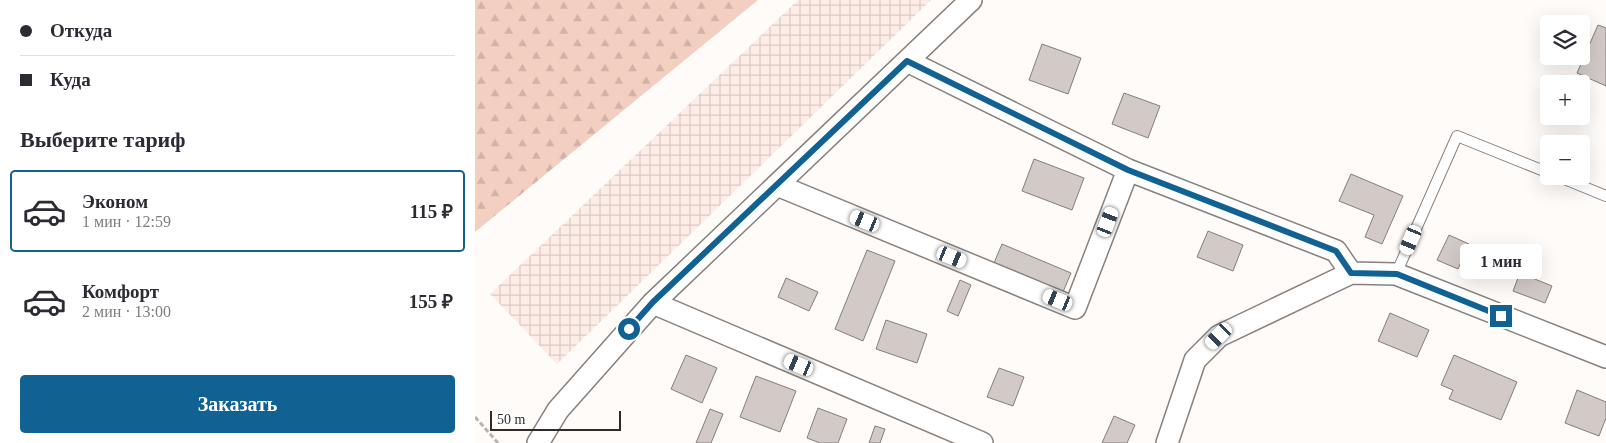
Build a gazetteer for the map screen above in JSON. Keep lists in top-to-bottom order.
{
  "scale_bar": "50 m",
  "page": {
    "banner": ["Откуда", "Куда"],
    "map_buttons": ["+", "−"],
    "heading": "Выберите тариф",
    "list": [
      {
        "name": "Эконом",
        "note": "1 мин · 12:59",
        "value": "115 ₽"
      },
      {
        "name": "Комфорт",
        "note": "2 мин · 13:00",
        "value": "155 ₽"
      }
    ],
    "bubble": "1 мин",
    "buttons": "Заказать",
    "scale": "50 m"
  }
}
